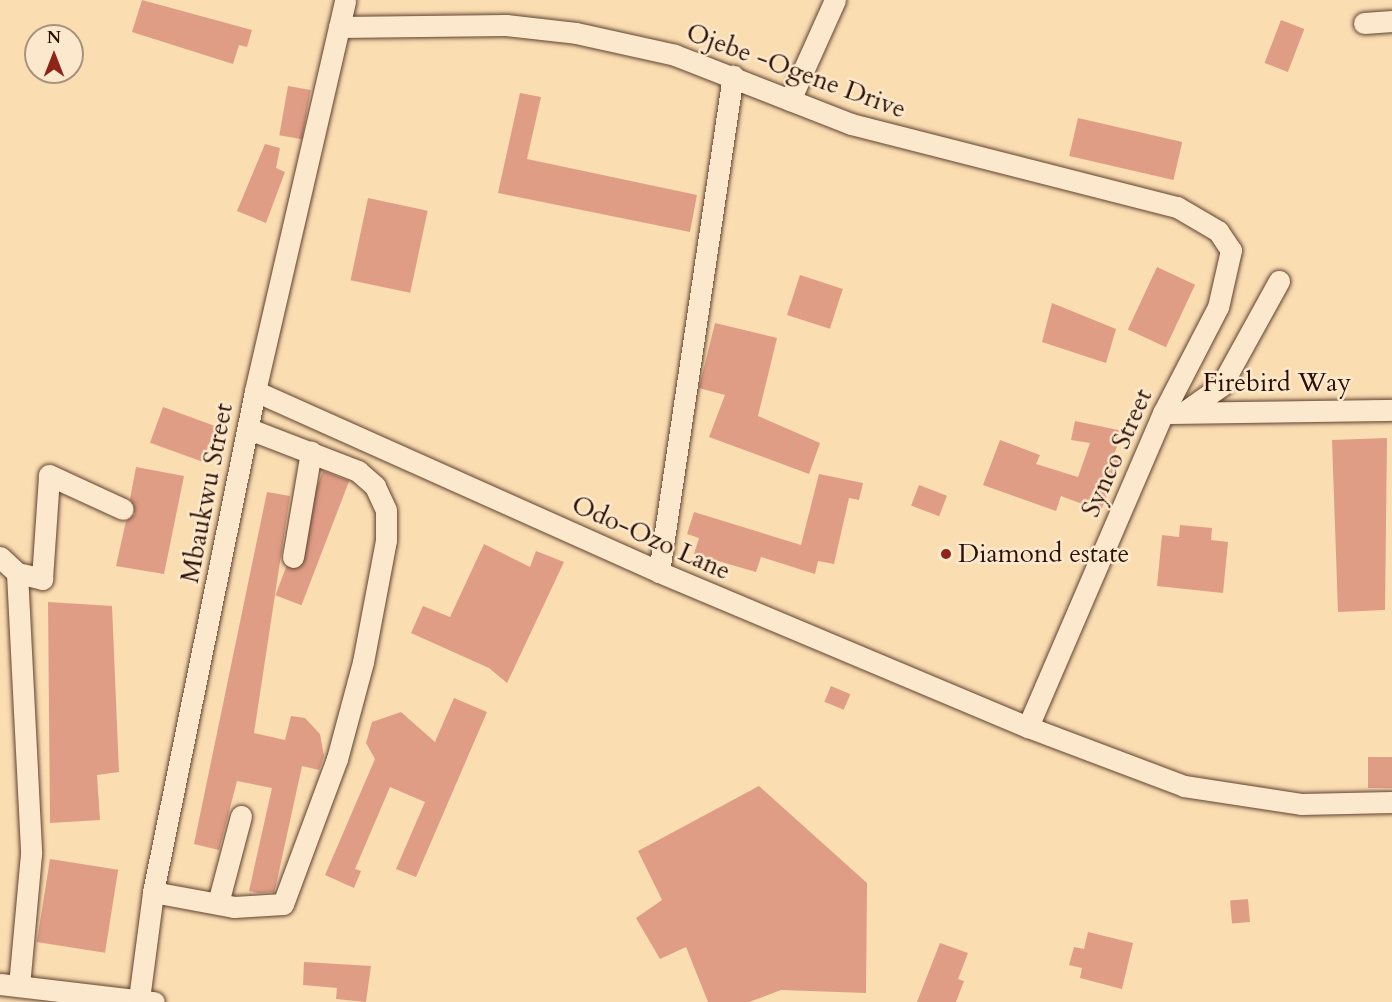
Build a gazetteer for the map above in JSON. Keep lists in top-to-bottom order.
{
  "streets": {
    "street": [
      "Ojebe -Ogene Drive",
      "Firebird Way",
      "Synco Street",
      "Mbaukwu Street",
      "Odo-Ozo Lane"
    ]
  },
  "crossings": [
    ["Ojebe -Ogene Drive", "Synco Street"],
    ["Ojebe -Ogene Drive", "Mbaukwu Street"],
    ["Firebird Way", "Synco Street"],
    ["Synco Street", "Odo-Ozo Lane"],
    ["Mbaukwu Street", "Odo-Ozo Lane"]
  ],
  "places": ["Diamond estate"],
  "north": "top"
}
